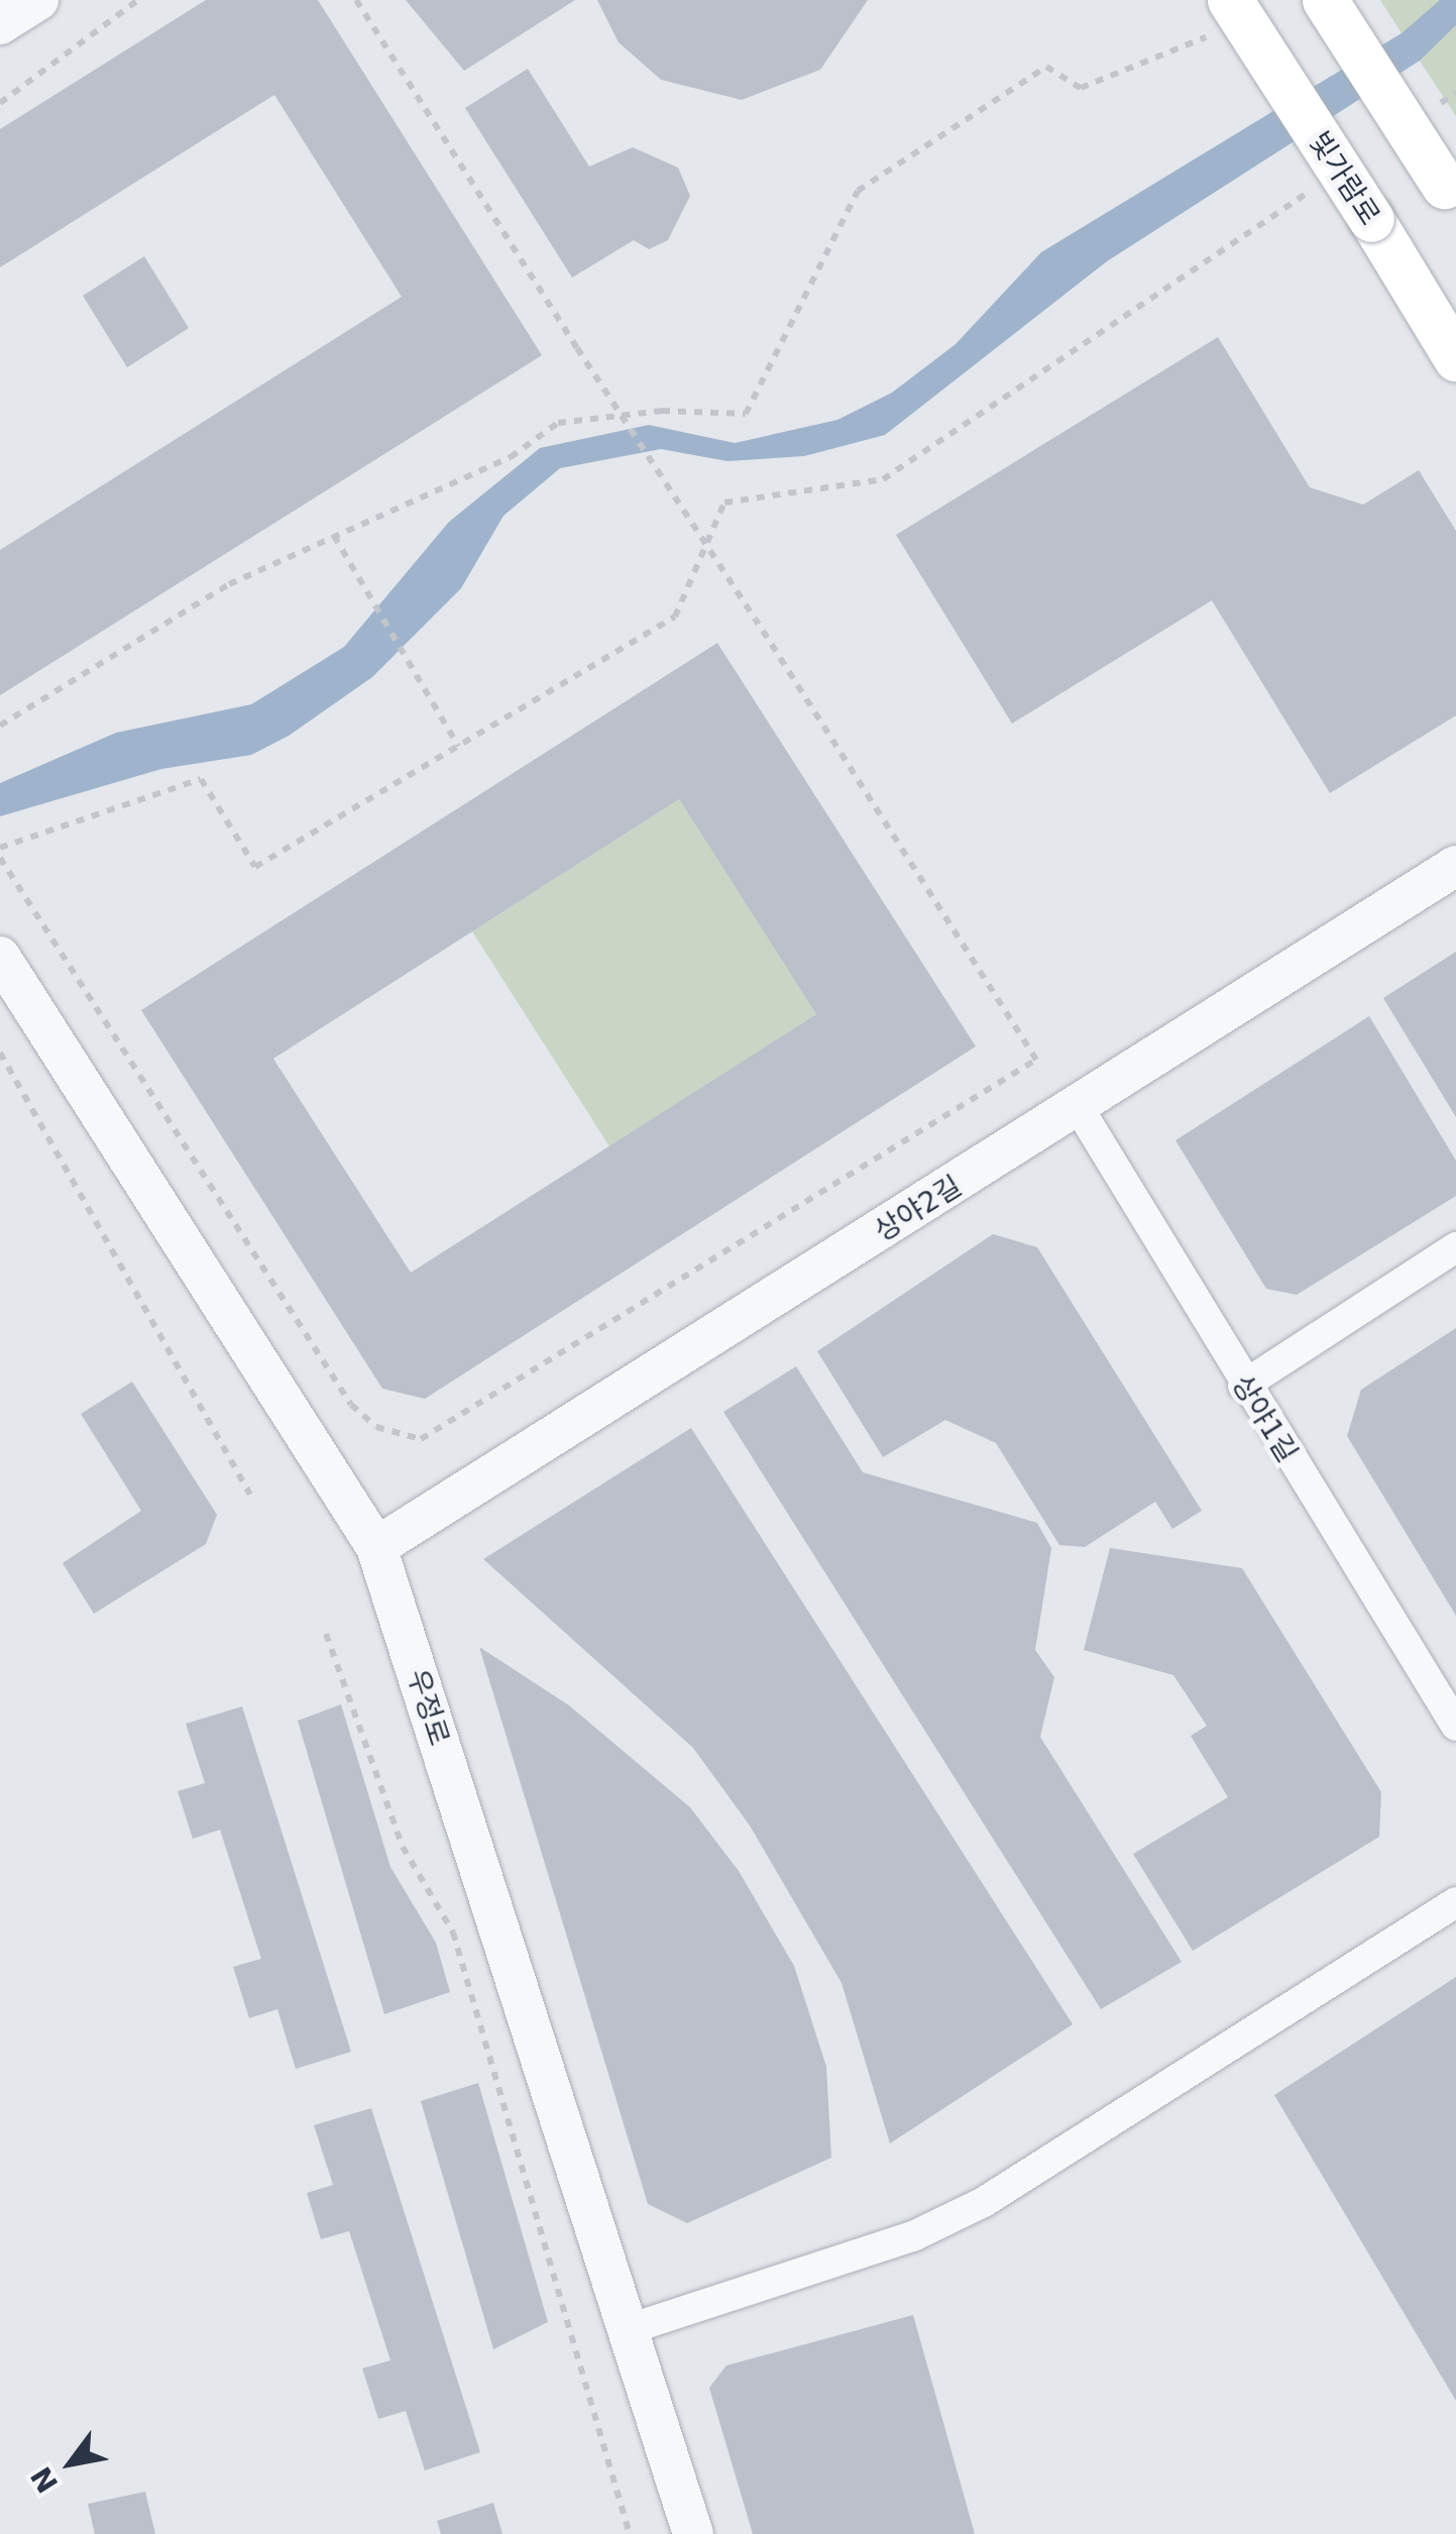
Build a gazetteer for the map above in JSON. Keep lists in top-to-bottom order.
{
  "streets": {
    "main road": ["빛가람로"],
    "street": ["상야2길", "상야1길", "우정로"]
  },
  "crossings": [
    ["상야2길", "상야1길"],
    ["상야2길", "우정로"]
  ],
  "north": "bottom left"
}
